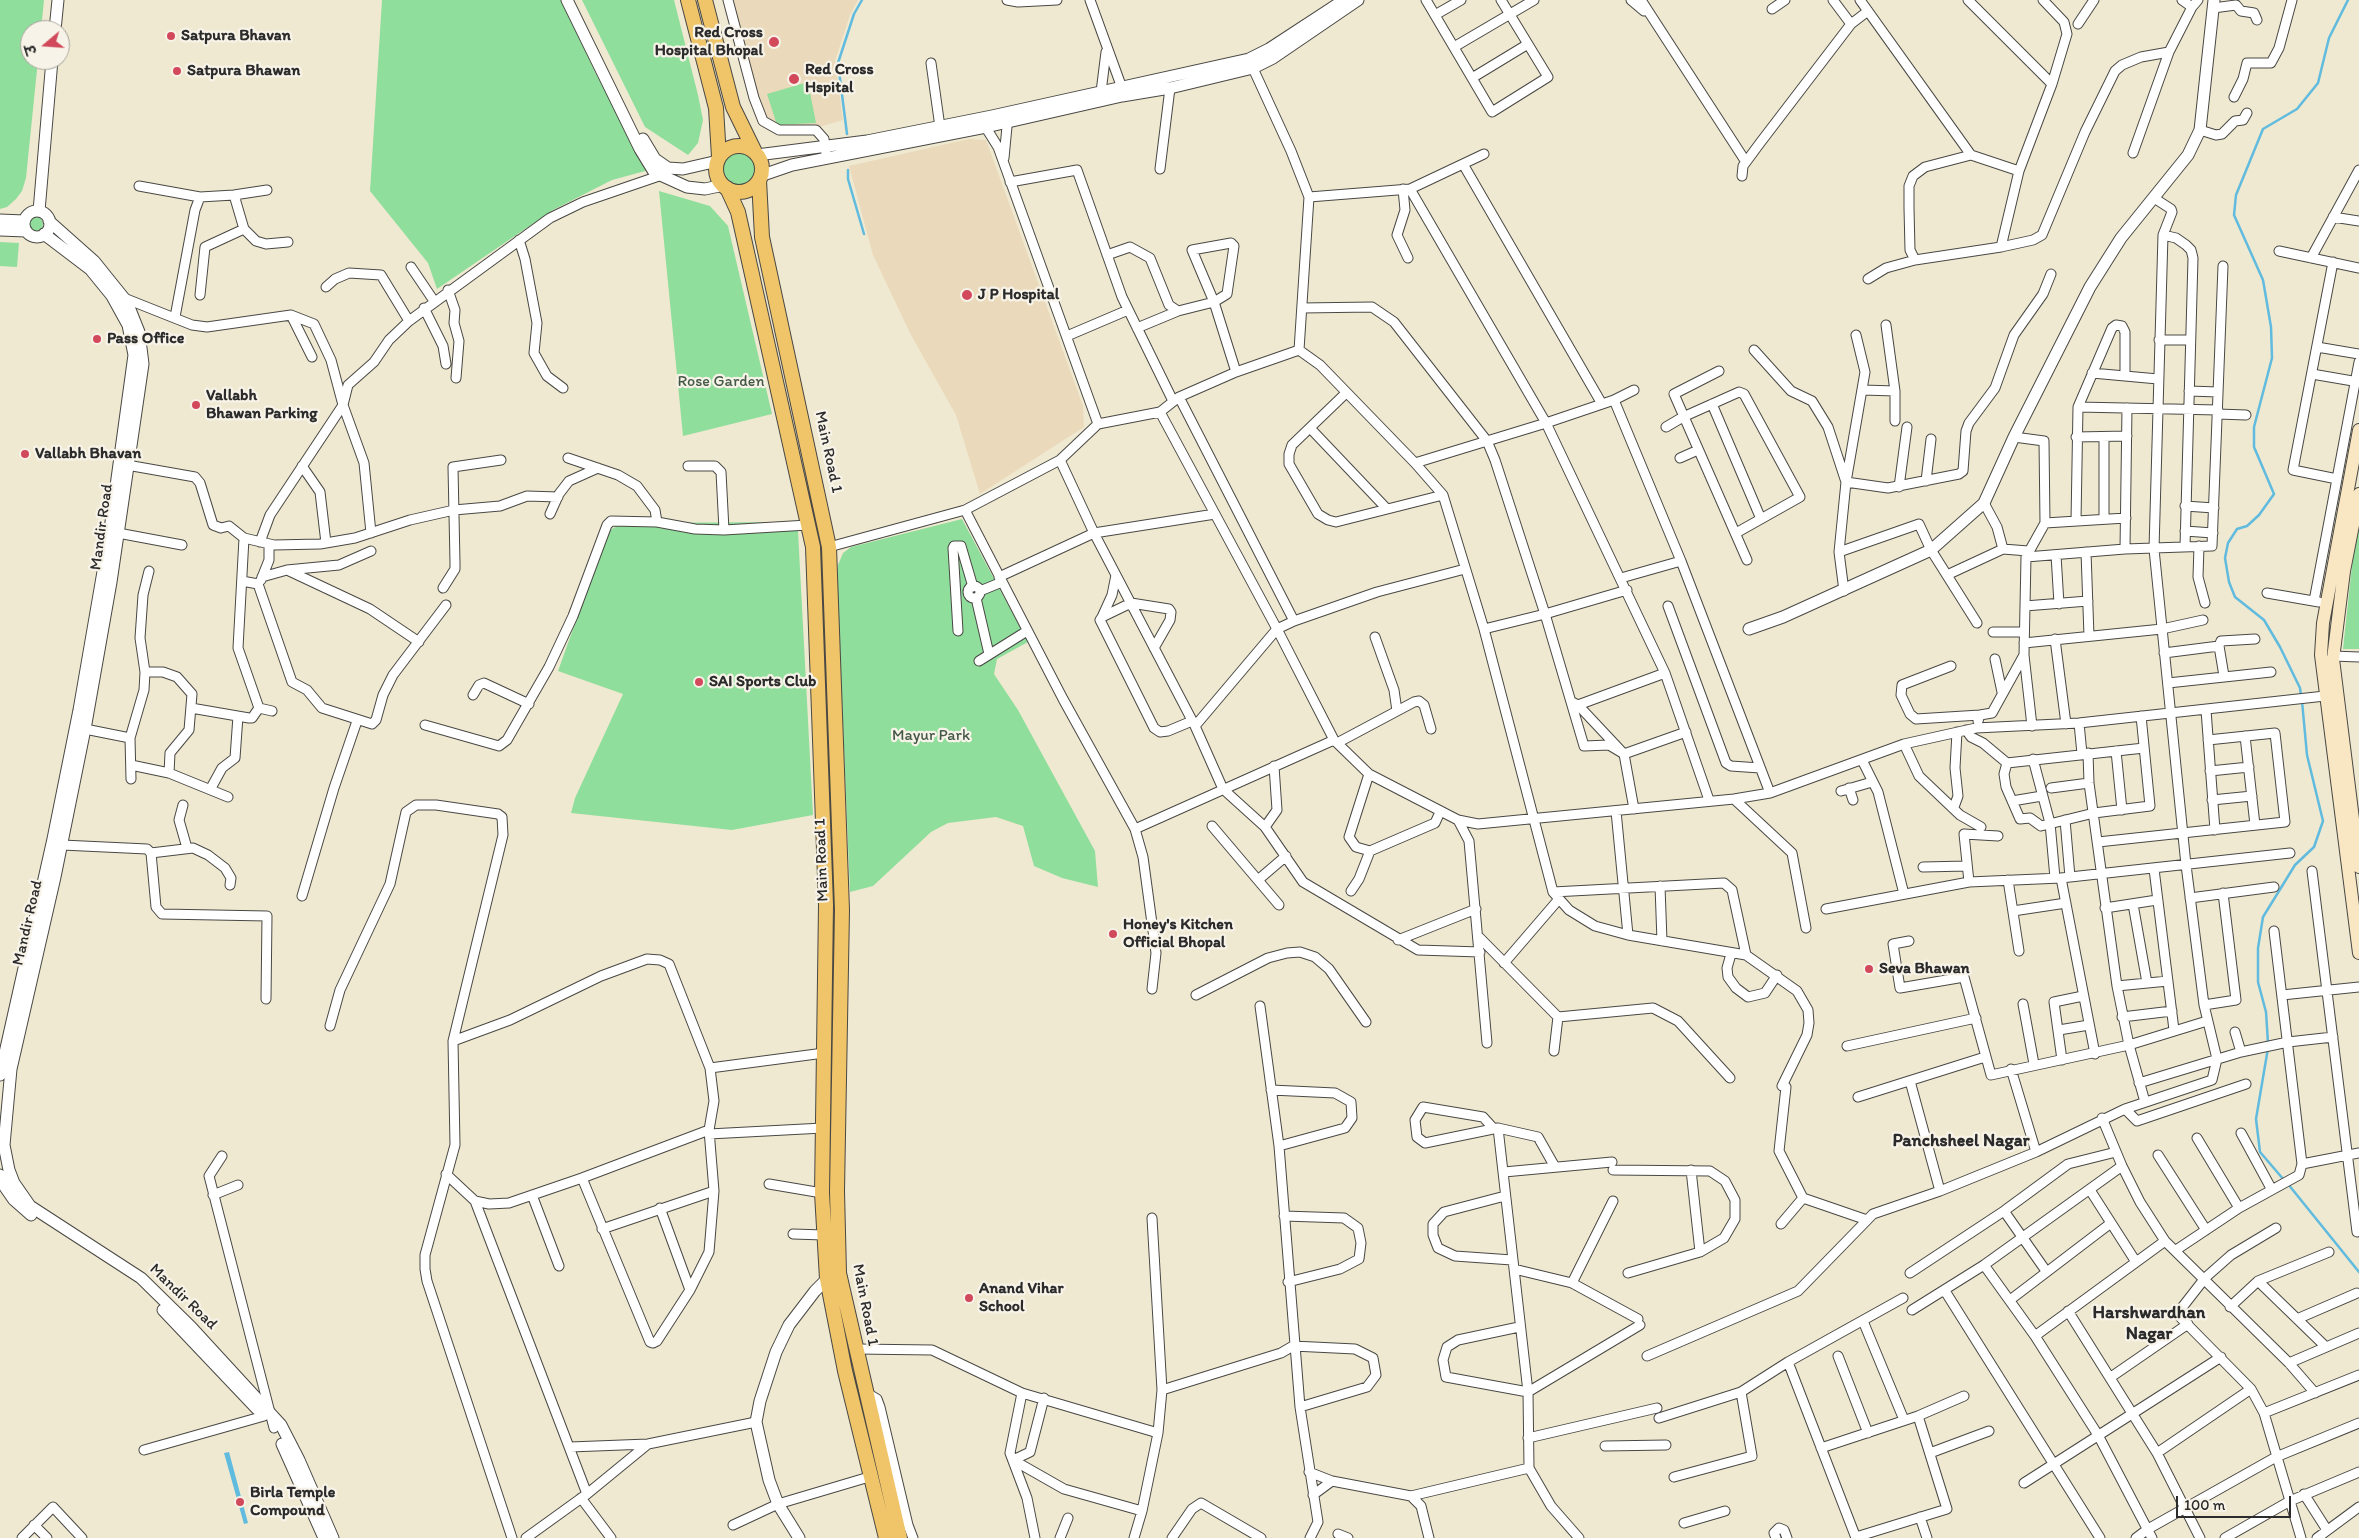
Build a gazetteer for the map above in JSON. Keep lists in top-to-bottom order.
{
  "streets": {
    "main road": ["Main Road 1"],
    "street": ["Mandir Road"]
  },
  "districts": ["Panchsheel Nagar", "Harshwardhan Nagar"],
  "parks": ["Rose Garden", "Mayur Park"],
  "places": [
    "Satpura Bhavan",
    "Red Cross Hospital Bhopal",
    "Satpura Bhawan",
    "Red Cross Hspital",
    "J P Hospital",
    "Pass Office",
    "Vallabh Bhawan Parking",
    "Vallabh Bhavan",
    "SAI Sports Club",
    "Honey's Kitchen Official Bhopal",
    "Seva Bhawan",
    "Anand Vihar School",
    "Birla Temple Compound"
  ],
  "scale_bar": "100 m",
  "north": "left"
}
